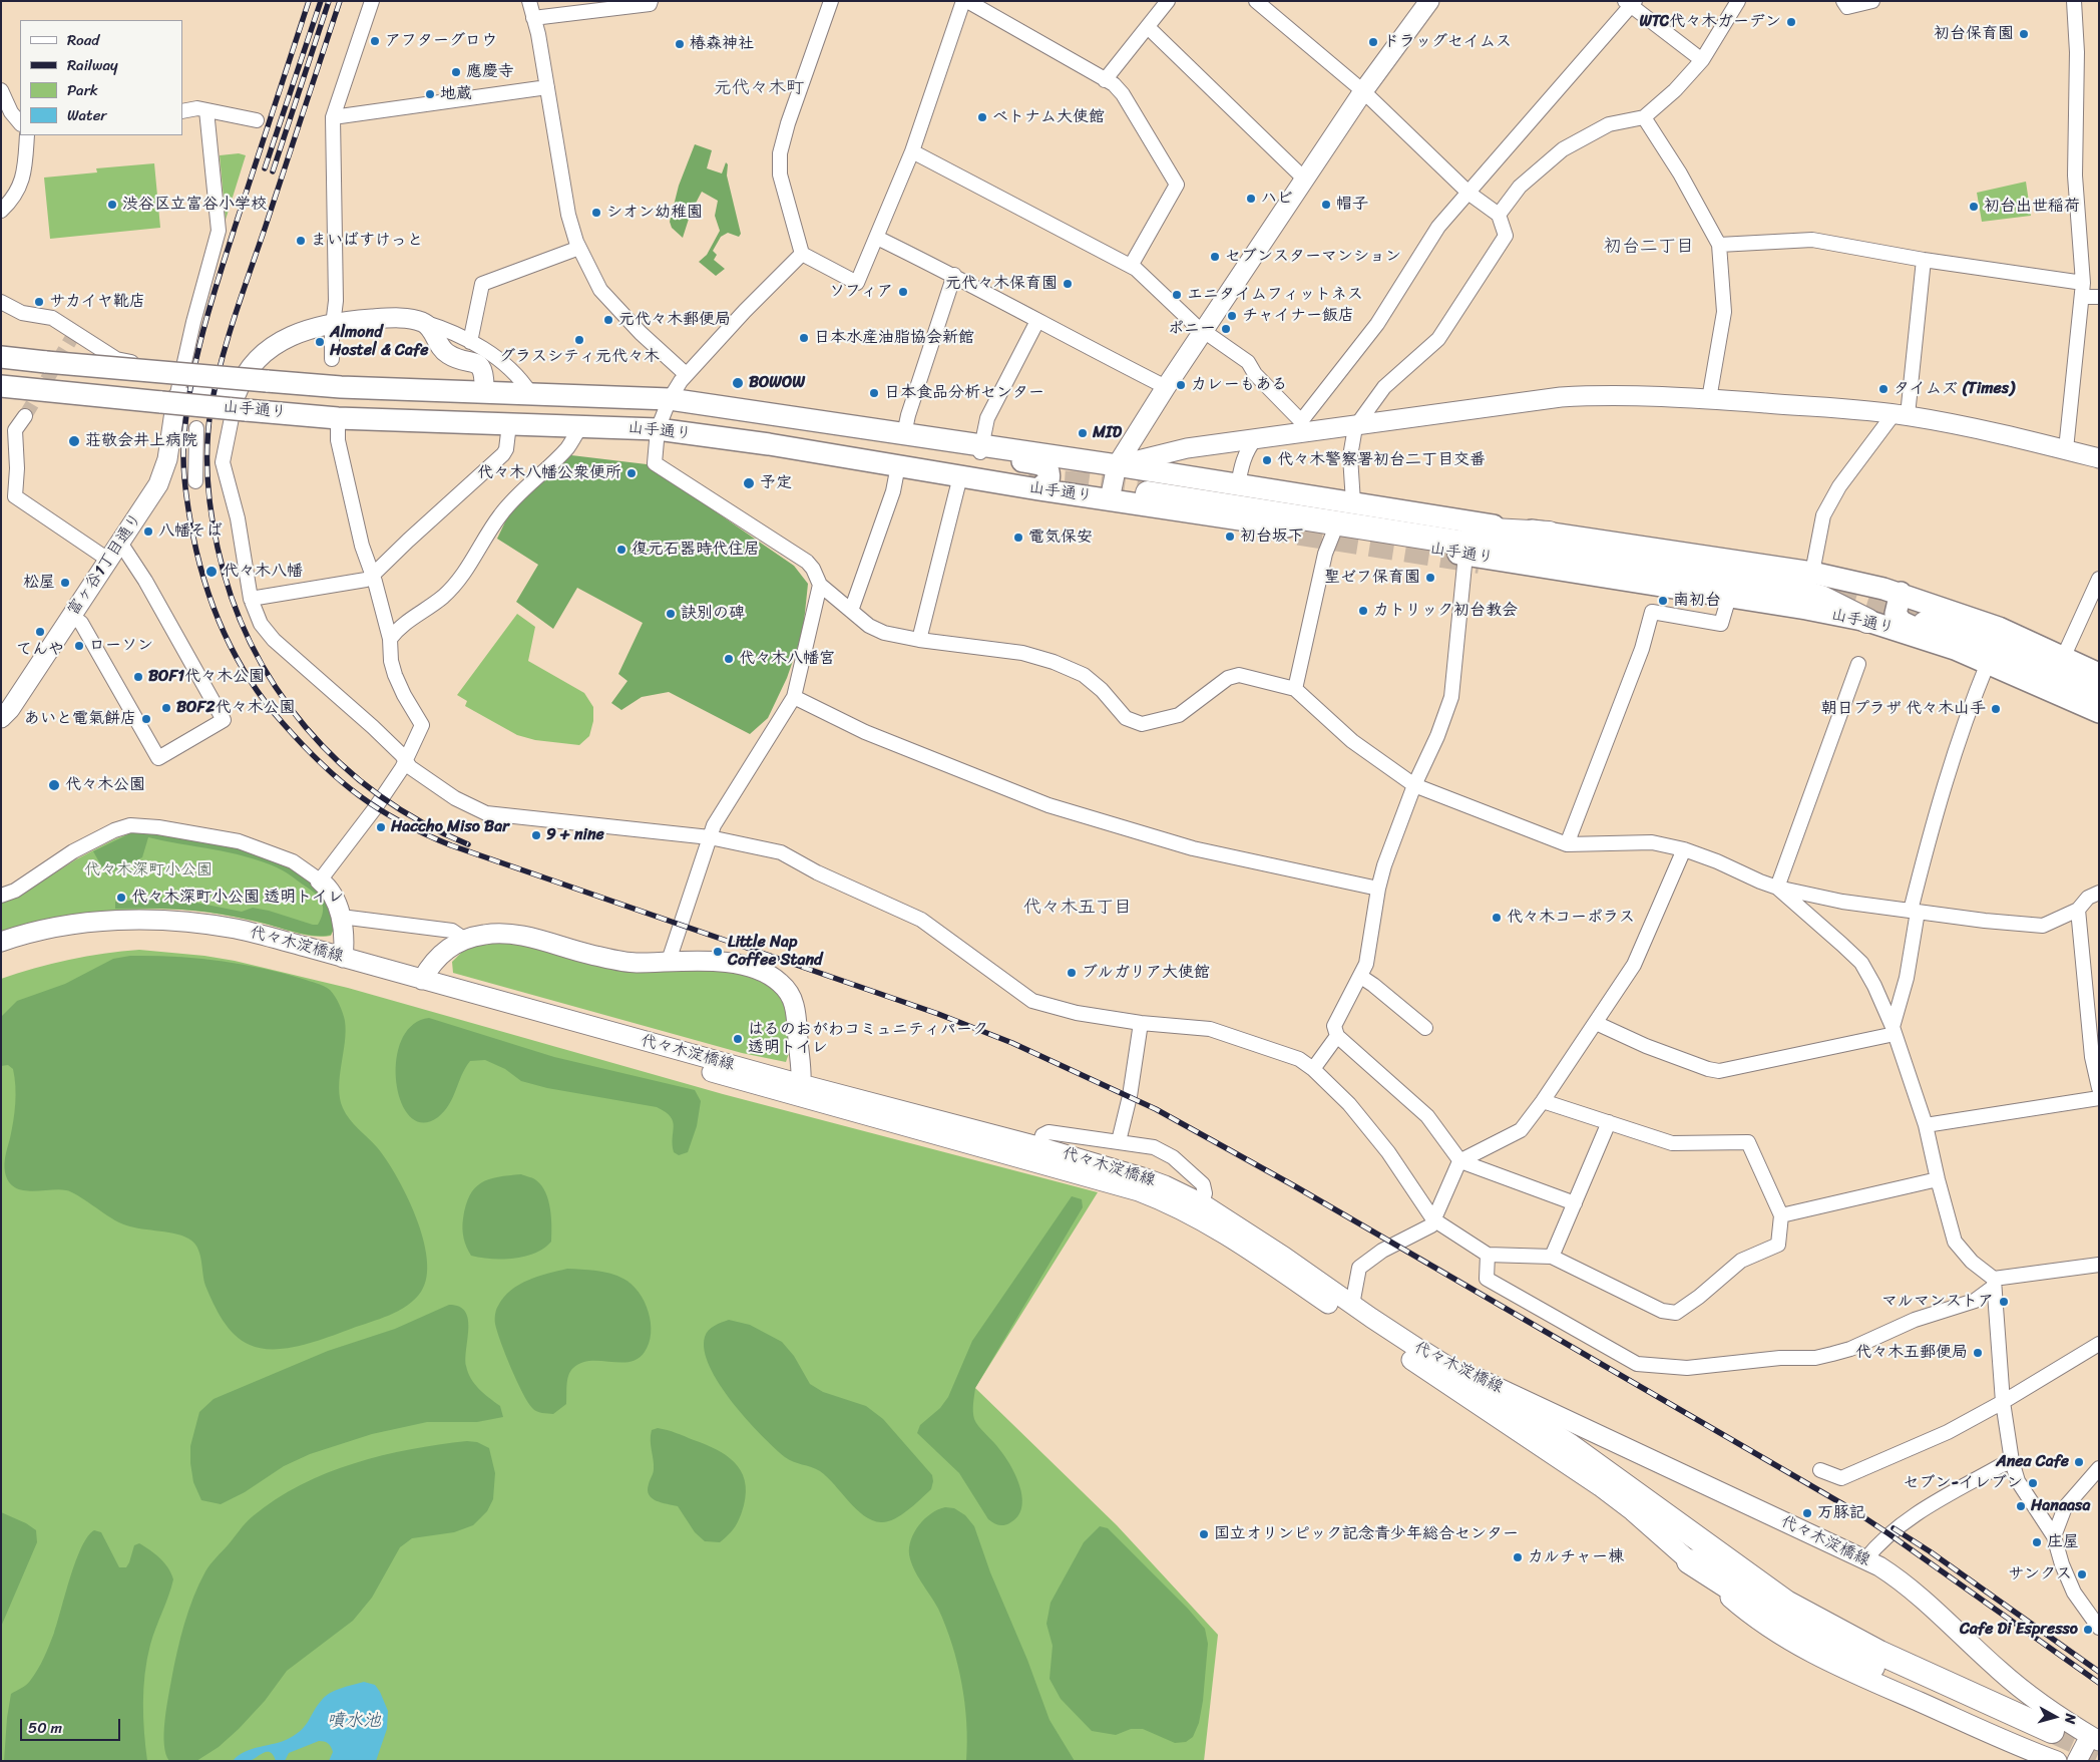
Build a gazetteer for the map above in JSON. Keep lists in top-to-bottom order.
{
  "streets": {
    "main road": ["山手通り"],
    "street": ["富ヶ谷1丁目通り", "代々木淀橋線"]
  },
  "crossings": [
    ["山手通り", "富ヶ谷1丁目通り"]
  ],
  "districts": ["元代々木町", "初台二丁目", "代々木五丁目"],
  "water": ["噴水池"],
  "parks": ["代々木深町小公園"],
  "places": [
    "WTC代々木ガーデン",
    "初台保育園",
    "アフターグロウ",
    "ドラッグセイムス",
    "椿森神社",
    "應慶寺",
    "地蔵",
    "ベトナム大使館",
    "ハビ",
    "渋谷区立富谷小学校",
    "帽子",
    "初台出世稲荷",
    "シオン幼稚園",
    "まいばすけっと",
    "セブンスターマンション",
    "元代々木保育園",
    "ソフィア",
    "エニタイムフィットネス",
    "サカイヤ靴店",
    "チャイナー飯店",
    "元代々木郵便局",
    "ポニー",
    "日本水産油脂協会新館",
    "グラスシティ元代々木",
    "Almond Hostel & Cafe",
    "BOWOW",
    "カレーもある",
    "タイムズ (Times)",
    "日本食品分析センター",
    "MID",
    "荘敬会井上病院",
    "代々木警察署初台二丁目交番",
    "代々木八幡公衆便所",
    "予定",
    "八幡そば",
    "初台坂下",
    "電気保安",
    "復元石器時代住居",
    "代々木八幡",
    "聖ゼフ保育園",
    "松屋",
    "南初台",
    "カトリック初台教会",
    "訣別の碑",
    "てんや",
    "ローソン",
    "代々木八幡宮",
    "BOF1代々木公園",
    "BOF2代々木公園",
    "朝日プラザ 代々木山手",
    "あいと電氣餅店",
    "代々木公園",
    "Haccho Miso Bar",
    "9 + nine",
    "代々木深町小公園 透明トイレ",
    "代々木コーポラス",
    "Little Nap Coffee Stand",
    "ブルガリア大使館",
    "はるのおがわコミュニティパーク 透明トイレ",
    "マルマンストア",
    "代々木五郵便局",
    "Anea Cafe",
    "セブン-イレブン",
    "Hanaasa",
    "万豚記",
    "国立オリンピック記念青少年総合センター",
    "庄屋",
    "カルチャー棟",
    "サンクス",
    "Cafe Di Espresso"
  ],
  "legend": [
    "Road",
    "Railway",
    "Park",
    "Water"
  ],
  "scale_bar": "50 m",
  "north": "right"
}
